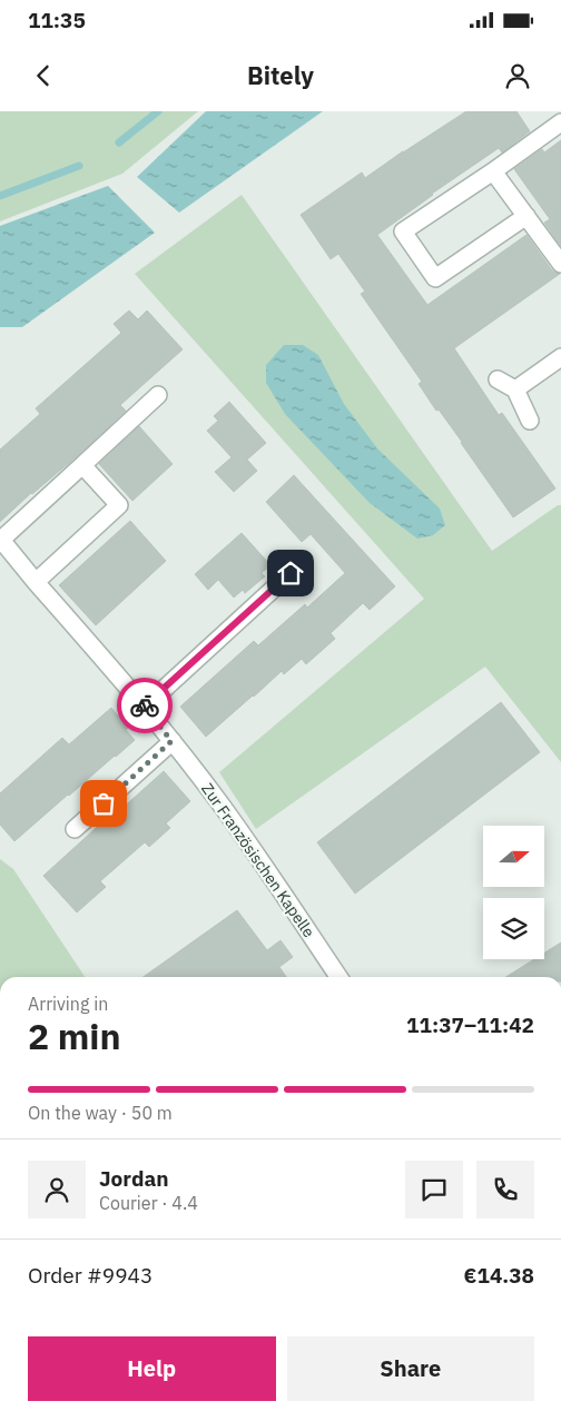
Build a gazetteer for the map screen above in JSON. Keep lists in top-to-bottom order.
{
  "streets": {
    "street": ["Zur Französischen Kapelle"]
  },
  "north": "right",
  "page": {
    "status": "11:35",
    "header": "Bitely",
    "heading": ["2 min", "Arriving in", "11:37–11:42"],
    "panel": [
      "Jordan",
      "Courier · 4.4",
      "Order #9943",
      "€14.38"
    ],
    "bar": "On the way · 50 m",
    "buttons": ["Help", "Share"]
  }
}
